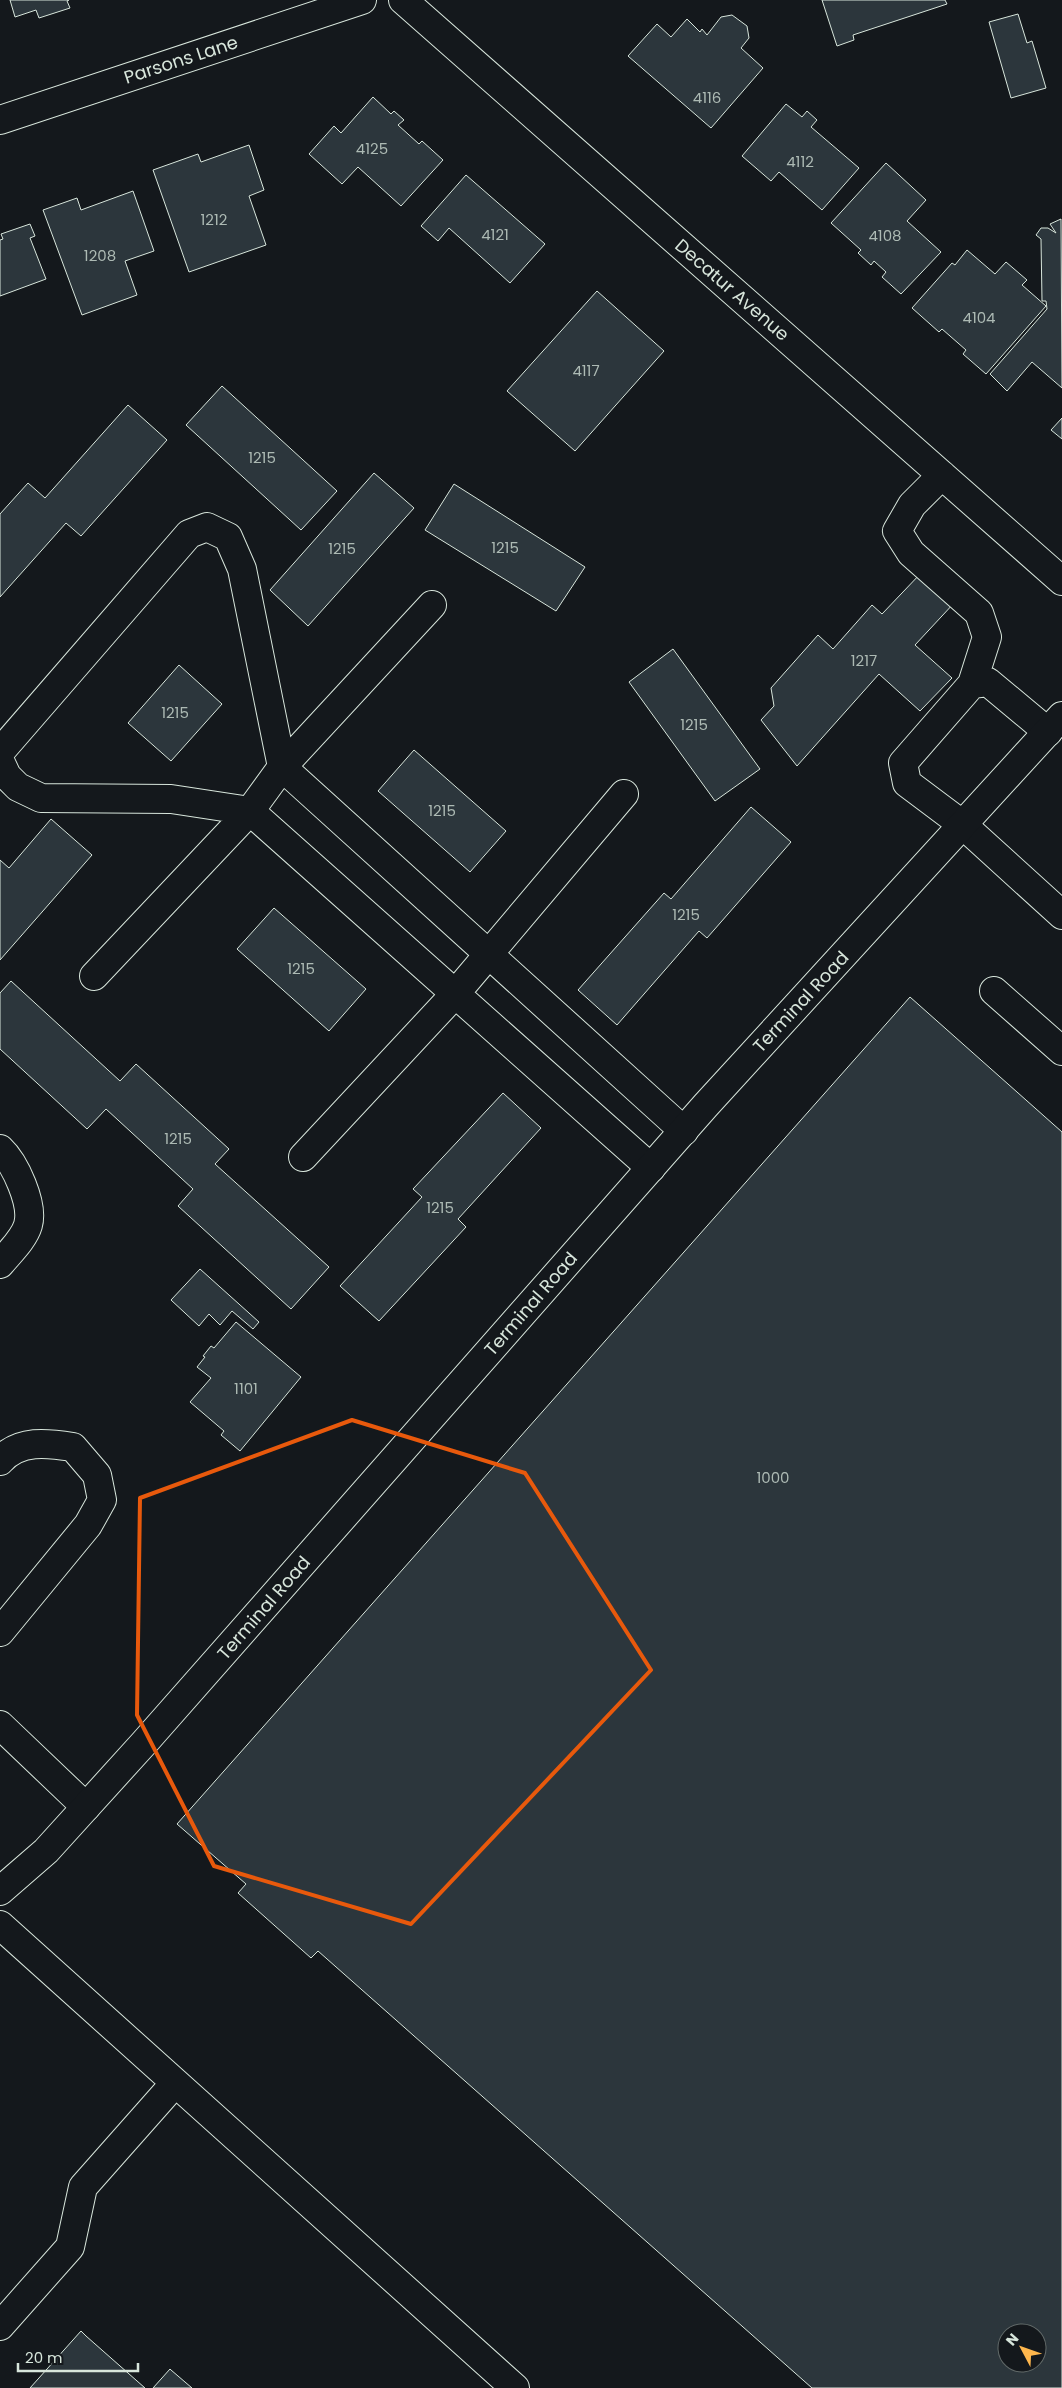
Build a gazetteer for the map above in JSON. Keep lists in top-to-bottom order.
{
  "streets": {
    "main road": ["Parsons Lane", "Decatur Avenue", "Terminal Road"]
  },
  "house_numbers": [
    "4116",
    "4125",
    "4112",
    "1212",
    "4121",
    "4108",
    "1208",
    "4104",
    "4117",
    "1215",
    "1215",
    "1215",
    "1217",
    "1215",
    "1215",
    "1215",
    "1215",
    "1215",
    "1215",
    "1215",
    "1101",
    "1000"
  ],
  "scale_bar": "20 m",
  "north": "top left"
}
